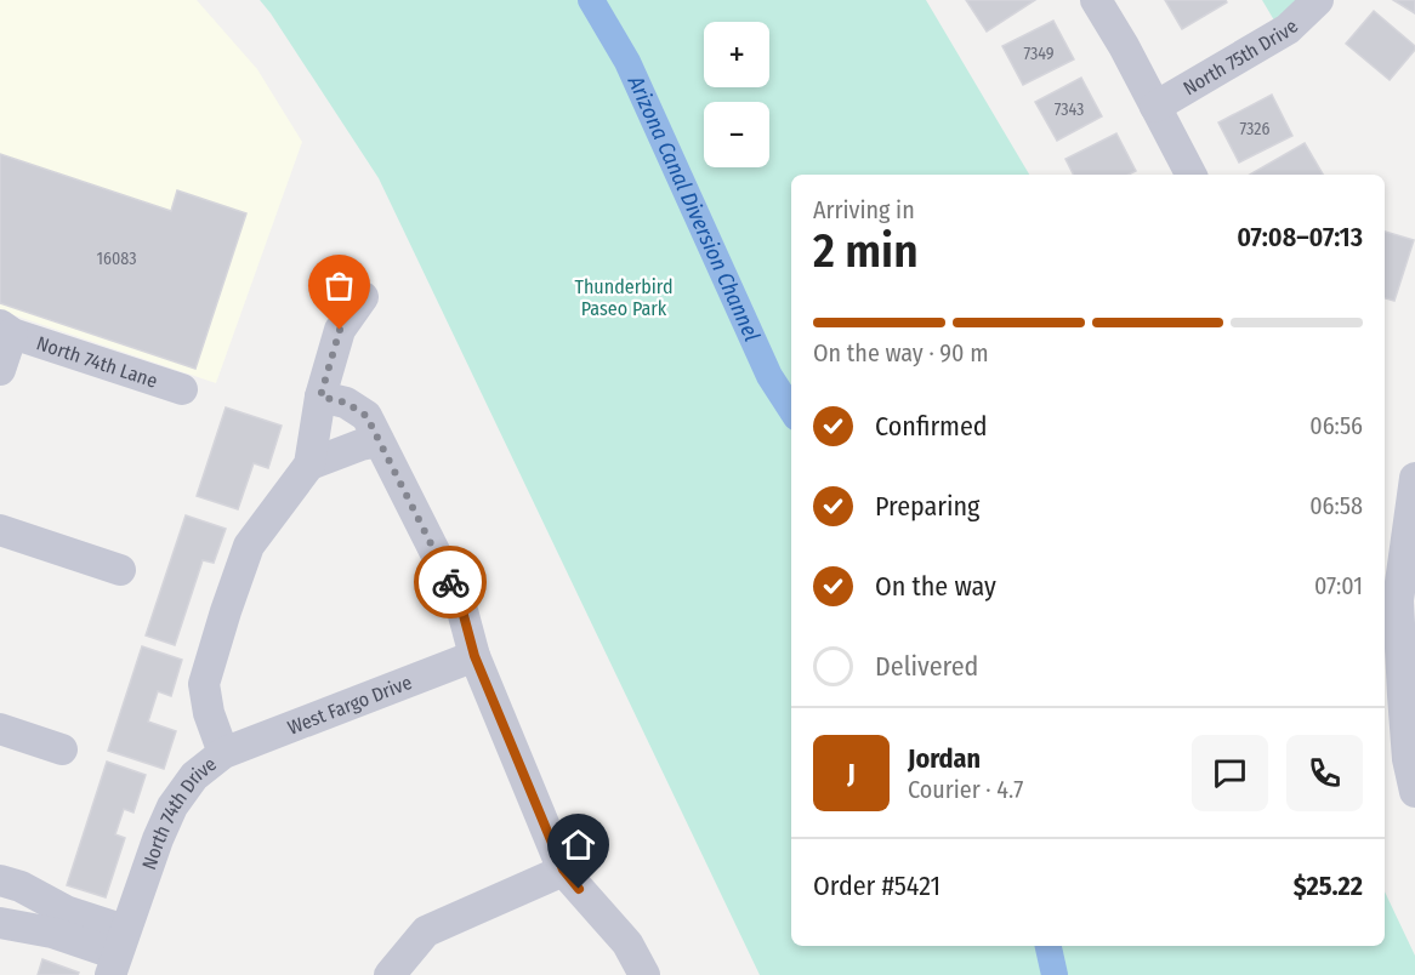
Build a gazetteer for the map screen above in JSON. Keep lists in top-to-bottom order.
{
  "streets": {
    "street": [
      "North 75th Drive",
      "North 74th Lane",
      "West Fargo Drive",
      "North 74th Drive"
    ]
  },
  "crossings": [
    ["West Fargo Drive", "North 74th Drive"]
  ],
  "water": ["Arizona Canal Diversion Channel"],
  "parks": ["Thunderbird Paseo Park"],
  "house_numbers": [
    "7349",
    "7343",
    "7326",
    "16083"
  ],
  "page": {
    "map_buttons": ["+", "−"],
    "heading": ["2 min", "Arriving in", "07:08–07:13"],
    "panel": [
      "Jordan",
      "Courier · 4.7",
      "Order #5421",
      "$25.22"
    ],
    "bar": "On the way · 90 m",
    "list": [
      ["Confirmed", "06:56"],
      ["Preparing", "06:58"],
      ["On the way", "07:01"],
      "Delivered"
    ],
    "round": "J"
  }
}
